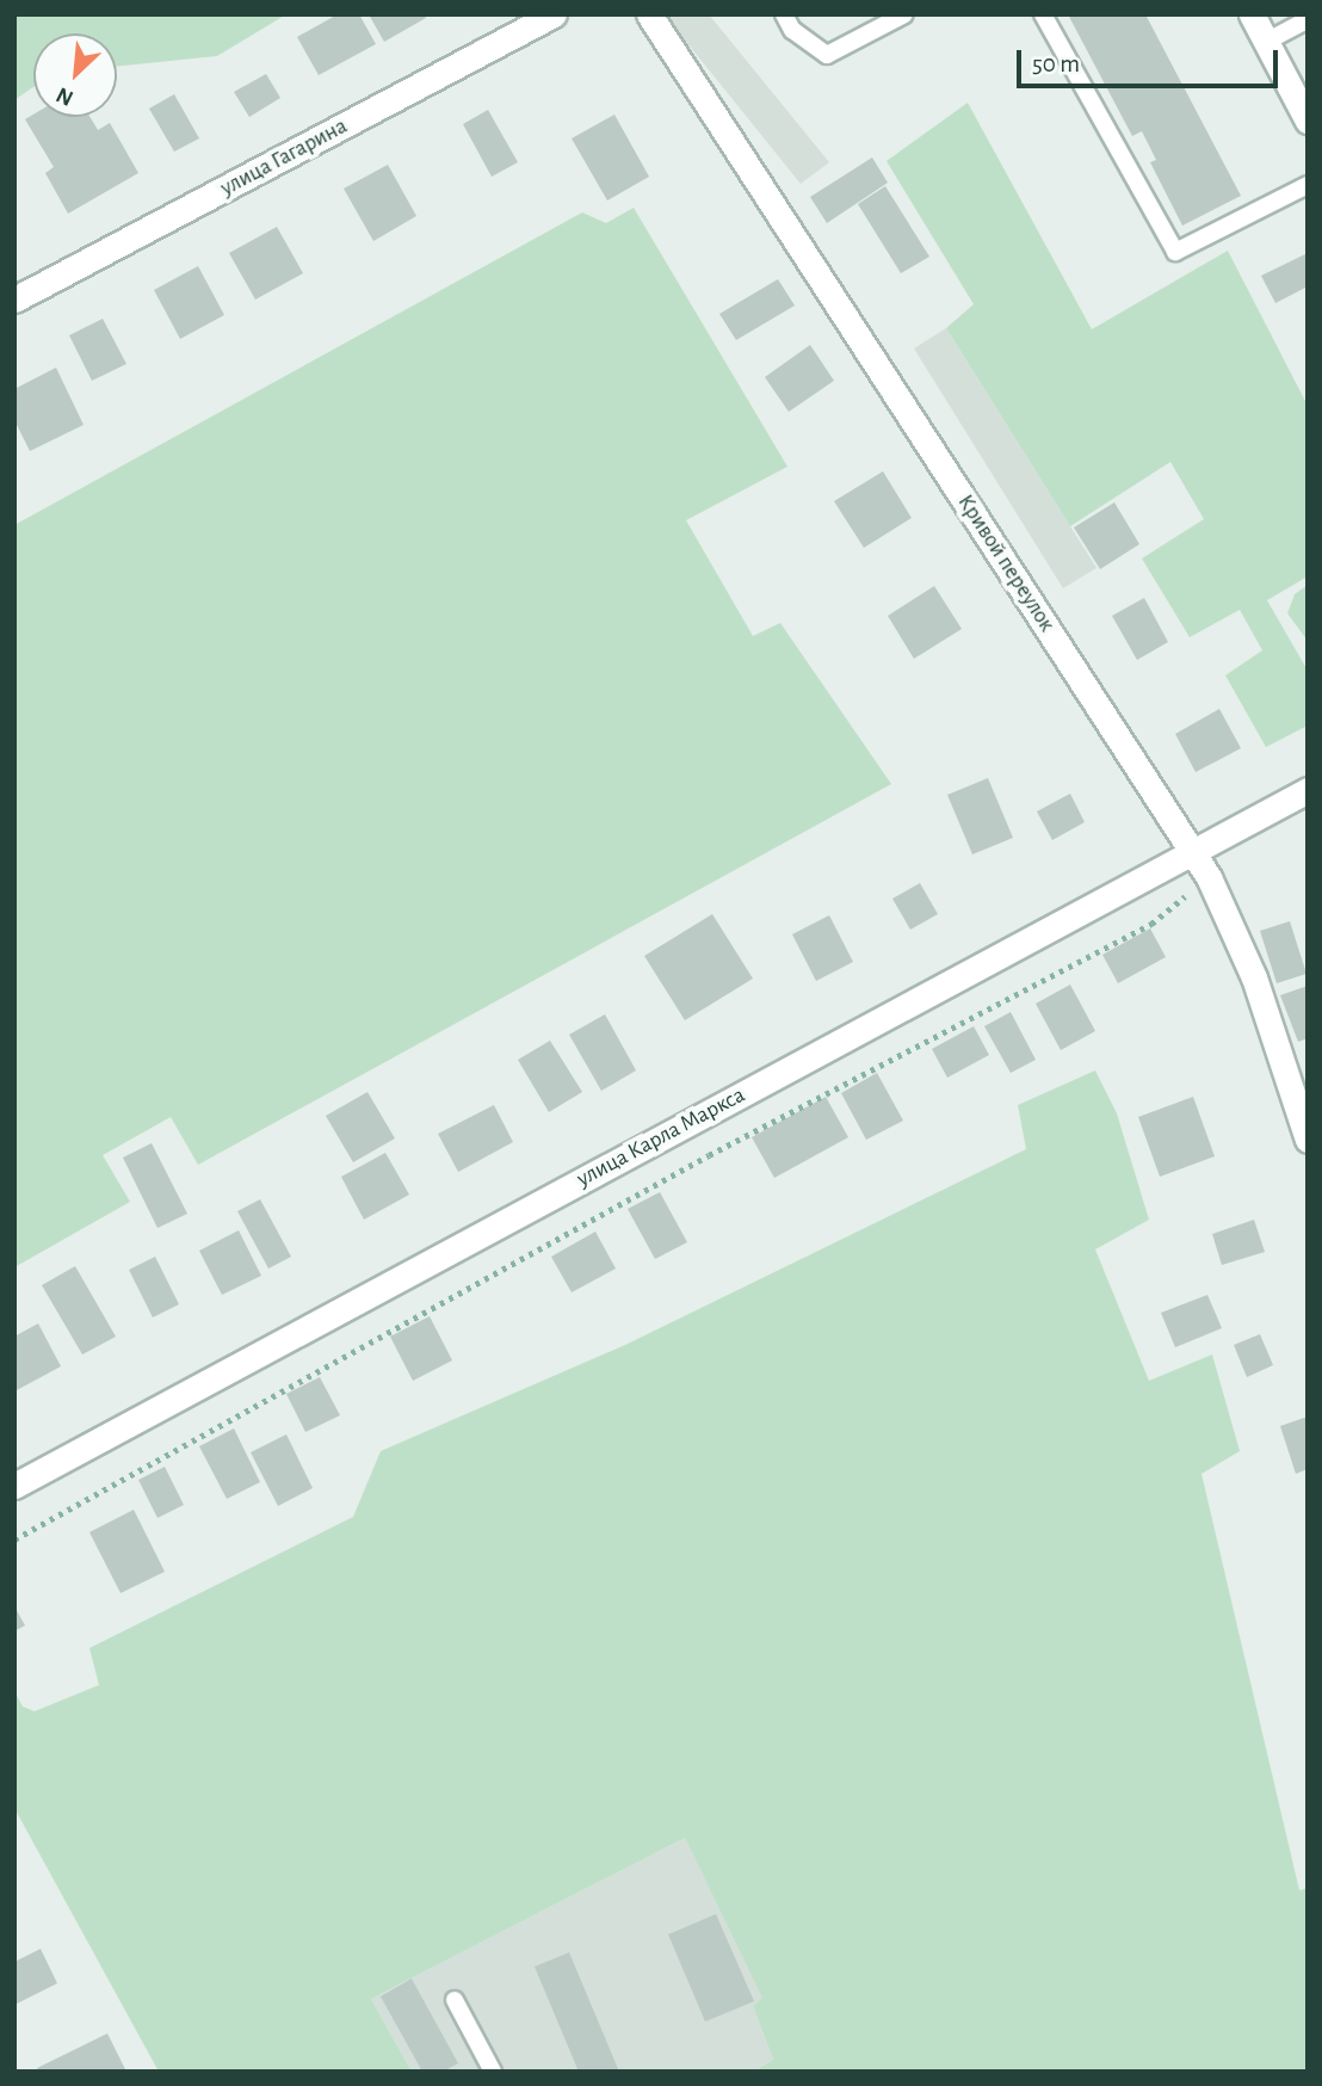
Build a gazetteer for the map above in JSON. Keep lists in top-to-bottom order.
{
  "streets": {
    "street": ["улица Гагарина", "Кривой переулок", "улица Карла Маркса"]
  },
  "crossings": [
    ["Кривой переулок", "улица Карла Маркса"]
  ],
  "scale_bar": "50 m",
  "north": "bottom left"
}
